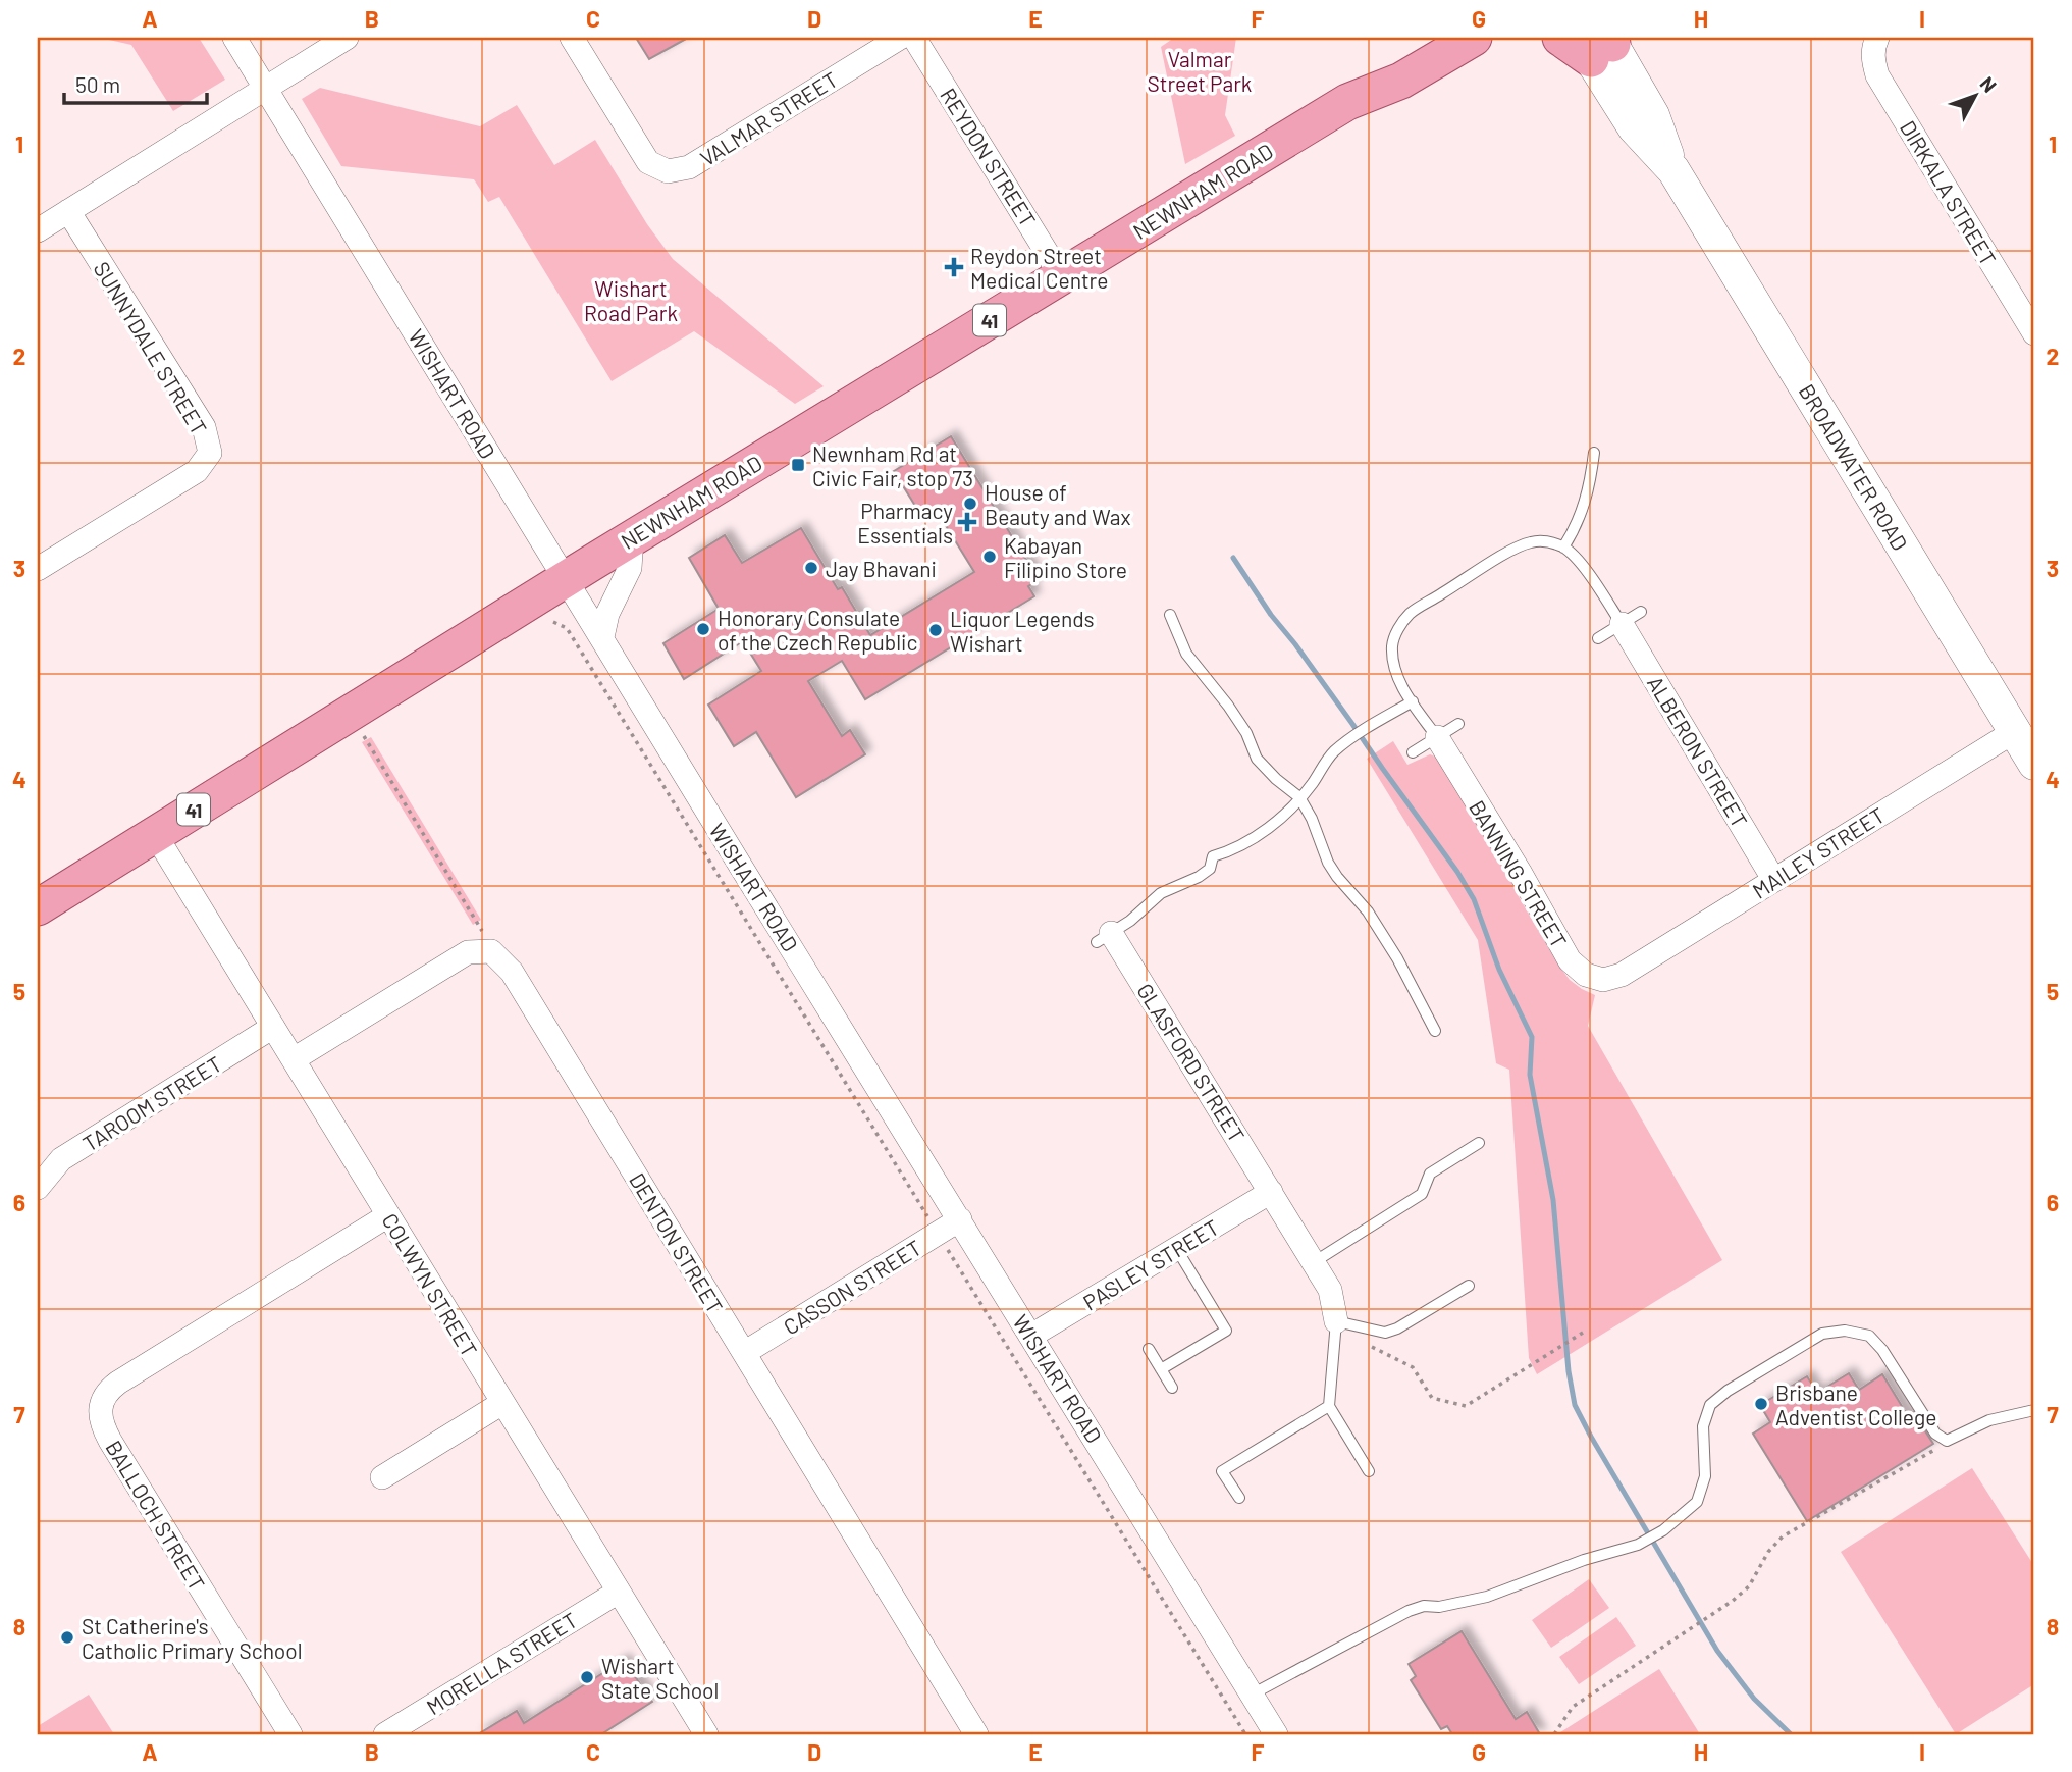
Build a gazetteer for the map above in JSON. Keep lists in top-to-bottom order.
{
  "streets": {
    "main road": ["NEWNHAM ROAD", "41", "BROADWATER ROAD"],
    "street": [
      "VALMAR STREET",
      "REYDON STREET",
      "DIRKALA STREET",
      "SUNNYDALE STREET",
      "WISHART ROAD",
      "ALBERON STREET",
      "MAILEY STREET",
      "BANNING STREET",
      "GLASFORD STREET",
      "TAROOM STREET",
      "DENTON STREET",
      "PASLEY STREET",
      "COLWYN STREET",
      "CASSON STREET",
      "BALLOCH STREET",
      "MORELLA STREET"
    ]
  },
  "crossings": [
    ["REYDON STREET", "NEWNHAM ROAD"],
    ["NEWNHAM ROAD", "WISHART ROAD"],
    ["NEWNHAM ROAD", "COLWYN STREET"],
    ["WISHART ROAD", "PASLEY STREET"],
    ["WISHART ROAD", "CASSON STREET"],
    ["BROADWATER ROAD", "MAILEY STREET"],
    ["ALBERON STREET", "MAILEY STREET"],
    ["MAILEY STREET", "BANNING STREET"],
    ["GLASFORD STREET", "PASLEY STREET"],
    ["TAROOM STREET", "COLWYN STREET"],
    ["DENTON STREET", "CASSON STREET"],
    ["COLWYN STREET", "BALLOCH STREET"],
    ["COLWYN STREET", "MORELLA STREET"]
  ],
  "parks": ["Valmar Street Park", "Wishart Road Park"],
  "places": {
    "health": ["Reydon Street Medical Centre", "Pharmacy Essentials"],
    "transit": ["Newnham Rd at Civic Fair, stop 73"],
    "other": [
      "House of Beauty and Wax",
      "Kabayan Filipino Store",
      "Jay Bhavani",
      "Honorary Consulate of the Czech Republic",
      "Liquor Legends Wishart",
      "Brisbane Adventist College",
      "St Catherine's Catholic Primary School",
      "Wishart State School"
    ]
  },
  "scale_bar": "50 m",
  "north": "top right",
  "grid": {
    "columns": [
      "A",
      "B",
      "C",
      "D",
      "E",
      "F",
      "G",
      "H",
      "I"
    ],
    "rows": [
      "1",
      "2",
      "3",
      "4",
      "5",
      "6",
      "7",
      "8"
    ]
  }
}
